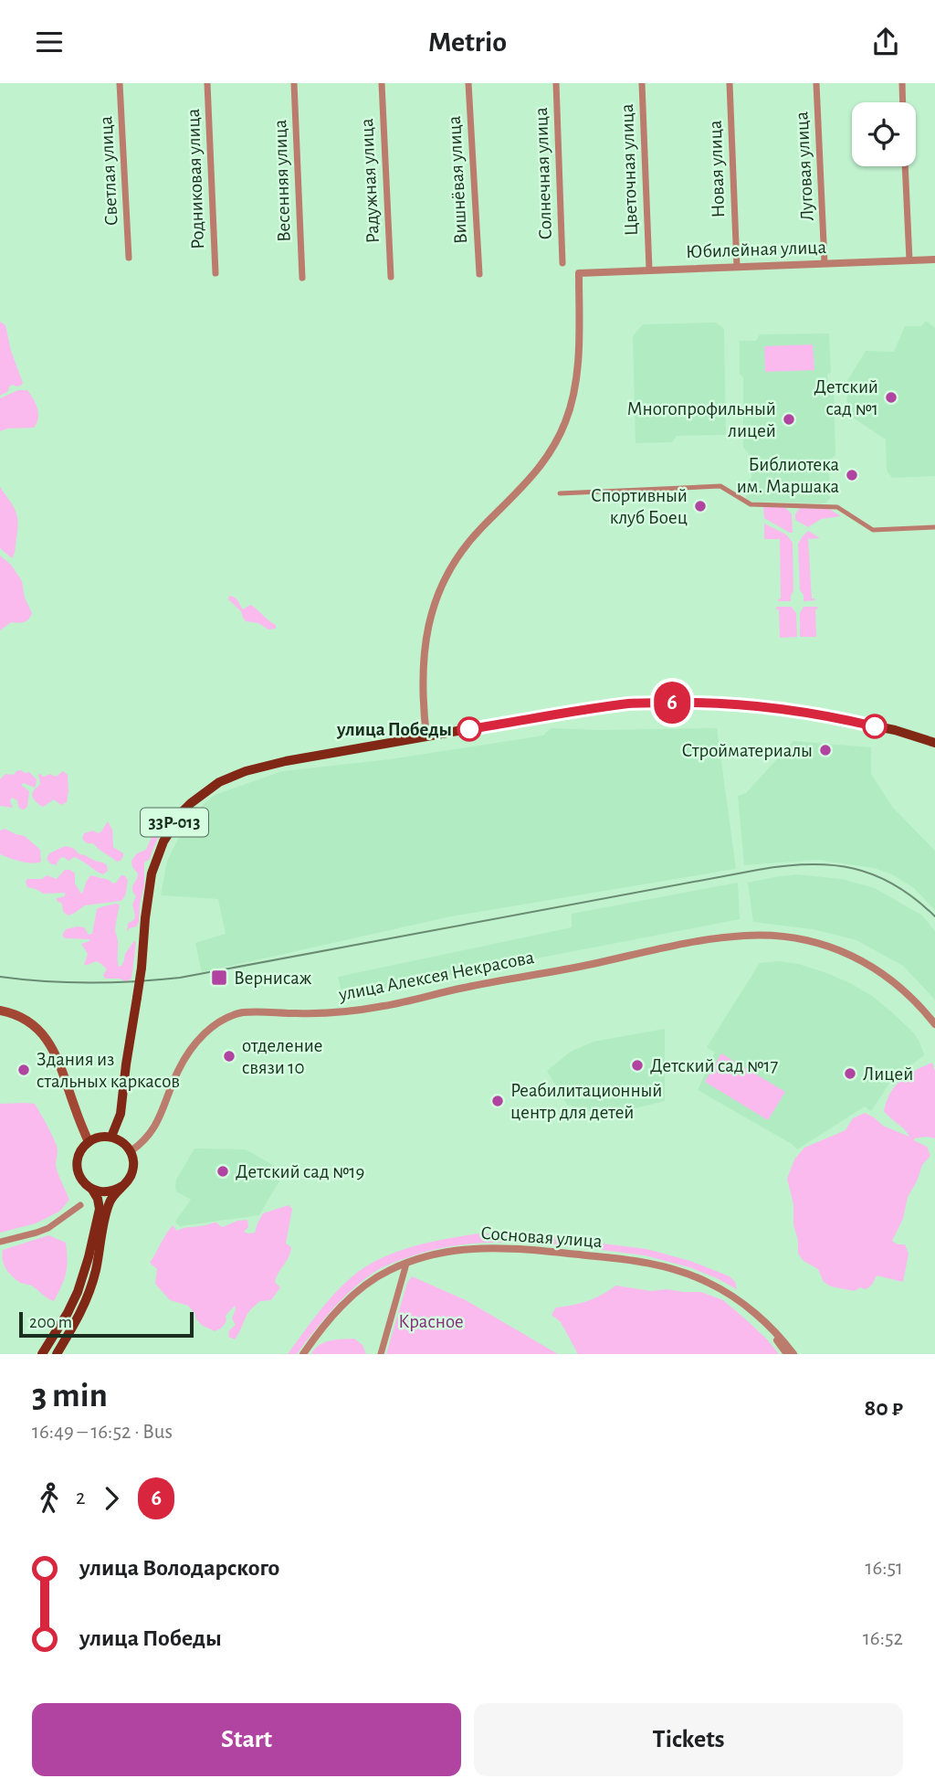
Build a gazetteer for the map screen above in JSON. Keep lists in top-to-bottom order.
{
  "streets": {
    "main road": ["33Р-013"],
    "street": [
      "Луговая улица",
      "Новая улица",
      "Цветочная улица",
      "Светлая улица",
      "Солнечная улица",
      "Родниковая улица",
      "Вишнёвая улица",
      "Весенняя улица",
      "Радужная улица",
      "Юбилейная улица",
      "улица Алексея Некрасова",
      "Сосновая улица"
    ]
  },
  "crossings": [
    ["Луговая улица", "Юбилейная улица"],
    ["Новая улица", "Юбилейная улица"],
    ["Цветочная улица", "Юбилейная улица"],
    ["Юбилейная улица", "33Р-013"],
    ["33Р-013", "улица Алексея Некрасова"]
  ],
  "parks": ["Красное"],
  "places": {
    "other": [
      "Детский сад №1",
      "Многопрофильный лицей",
      "Библиотека им. Маршака",
      "Спортивный клуб Боец",
      "улица Победы",
      "Стройматериалы",
      "отделение связи 10",
      "Детский сад №17",
      "Здания из стальных каркасов",
      "Лицей",
      "Реабилитационный центр для детей",
      "Детский сад №19"
    ],
    "transit": ["Вернисаж"]
  },
  "lines": ["bus line 6"],
  "scale_bar": "200 m",
  "page": {
    "header": "Metrio",
    "on_map": "6",
    "scale": "200 m",
    "heading": ["3 min", "16:49 – 16:52 · Bus", "80 ₽"],
    "legs": ["2", "6"],
    "list": [
      {
        "name": "улица Володарского",
        "value": "16:51"
      },
      {
        "name": "улица Победы",
        "value": "16:52"
      }
    ],
    "buttons": ["Start", "Tickets"]
  }
}
